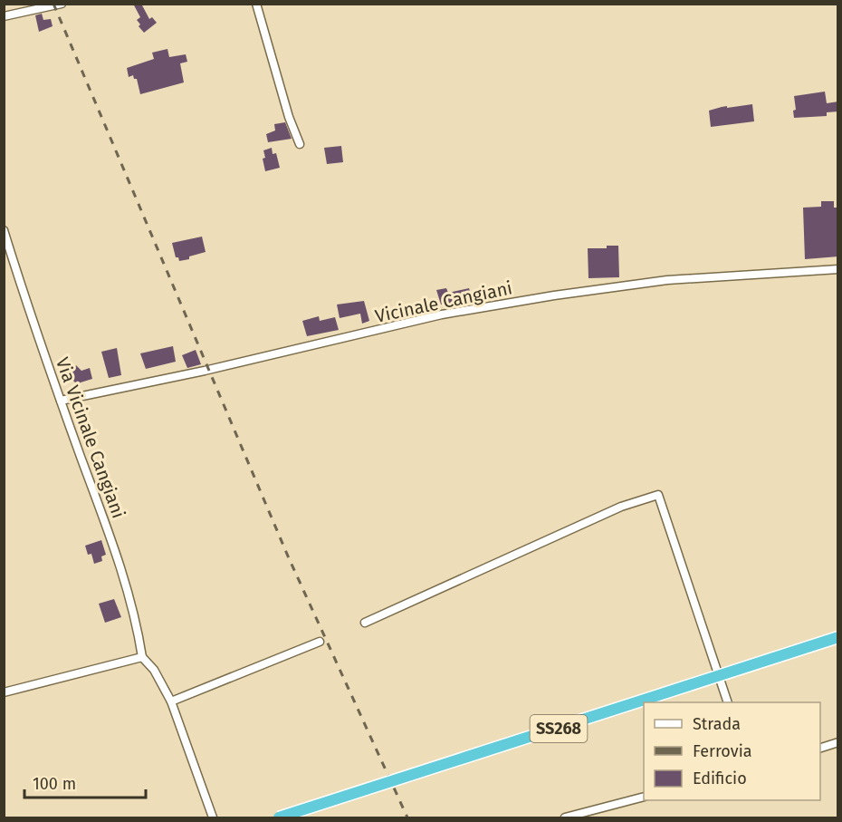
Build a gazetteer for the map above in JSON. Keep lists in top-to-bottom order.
{
  "streets": {
    "highway": ["SS268"],
    "street": ["Vicinale Cangiani", "Via Vicinale Cangiani"]
  },
  "crossings": [
    ["Vicinale Cangiani", "Via Vicinale Cangiani"]
  ],
  "legend": ["Strada", "Ferrovia", "Edificio"],
  "scale_bar": "100 m"
}
